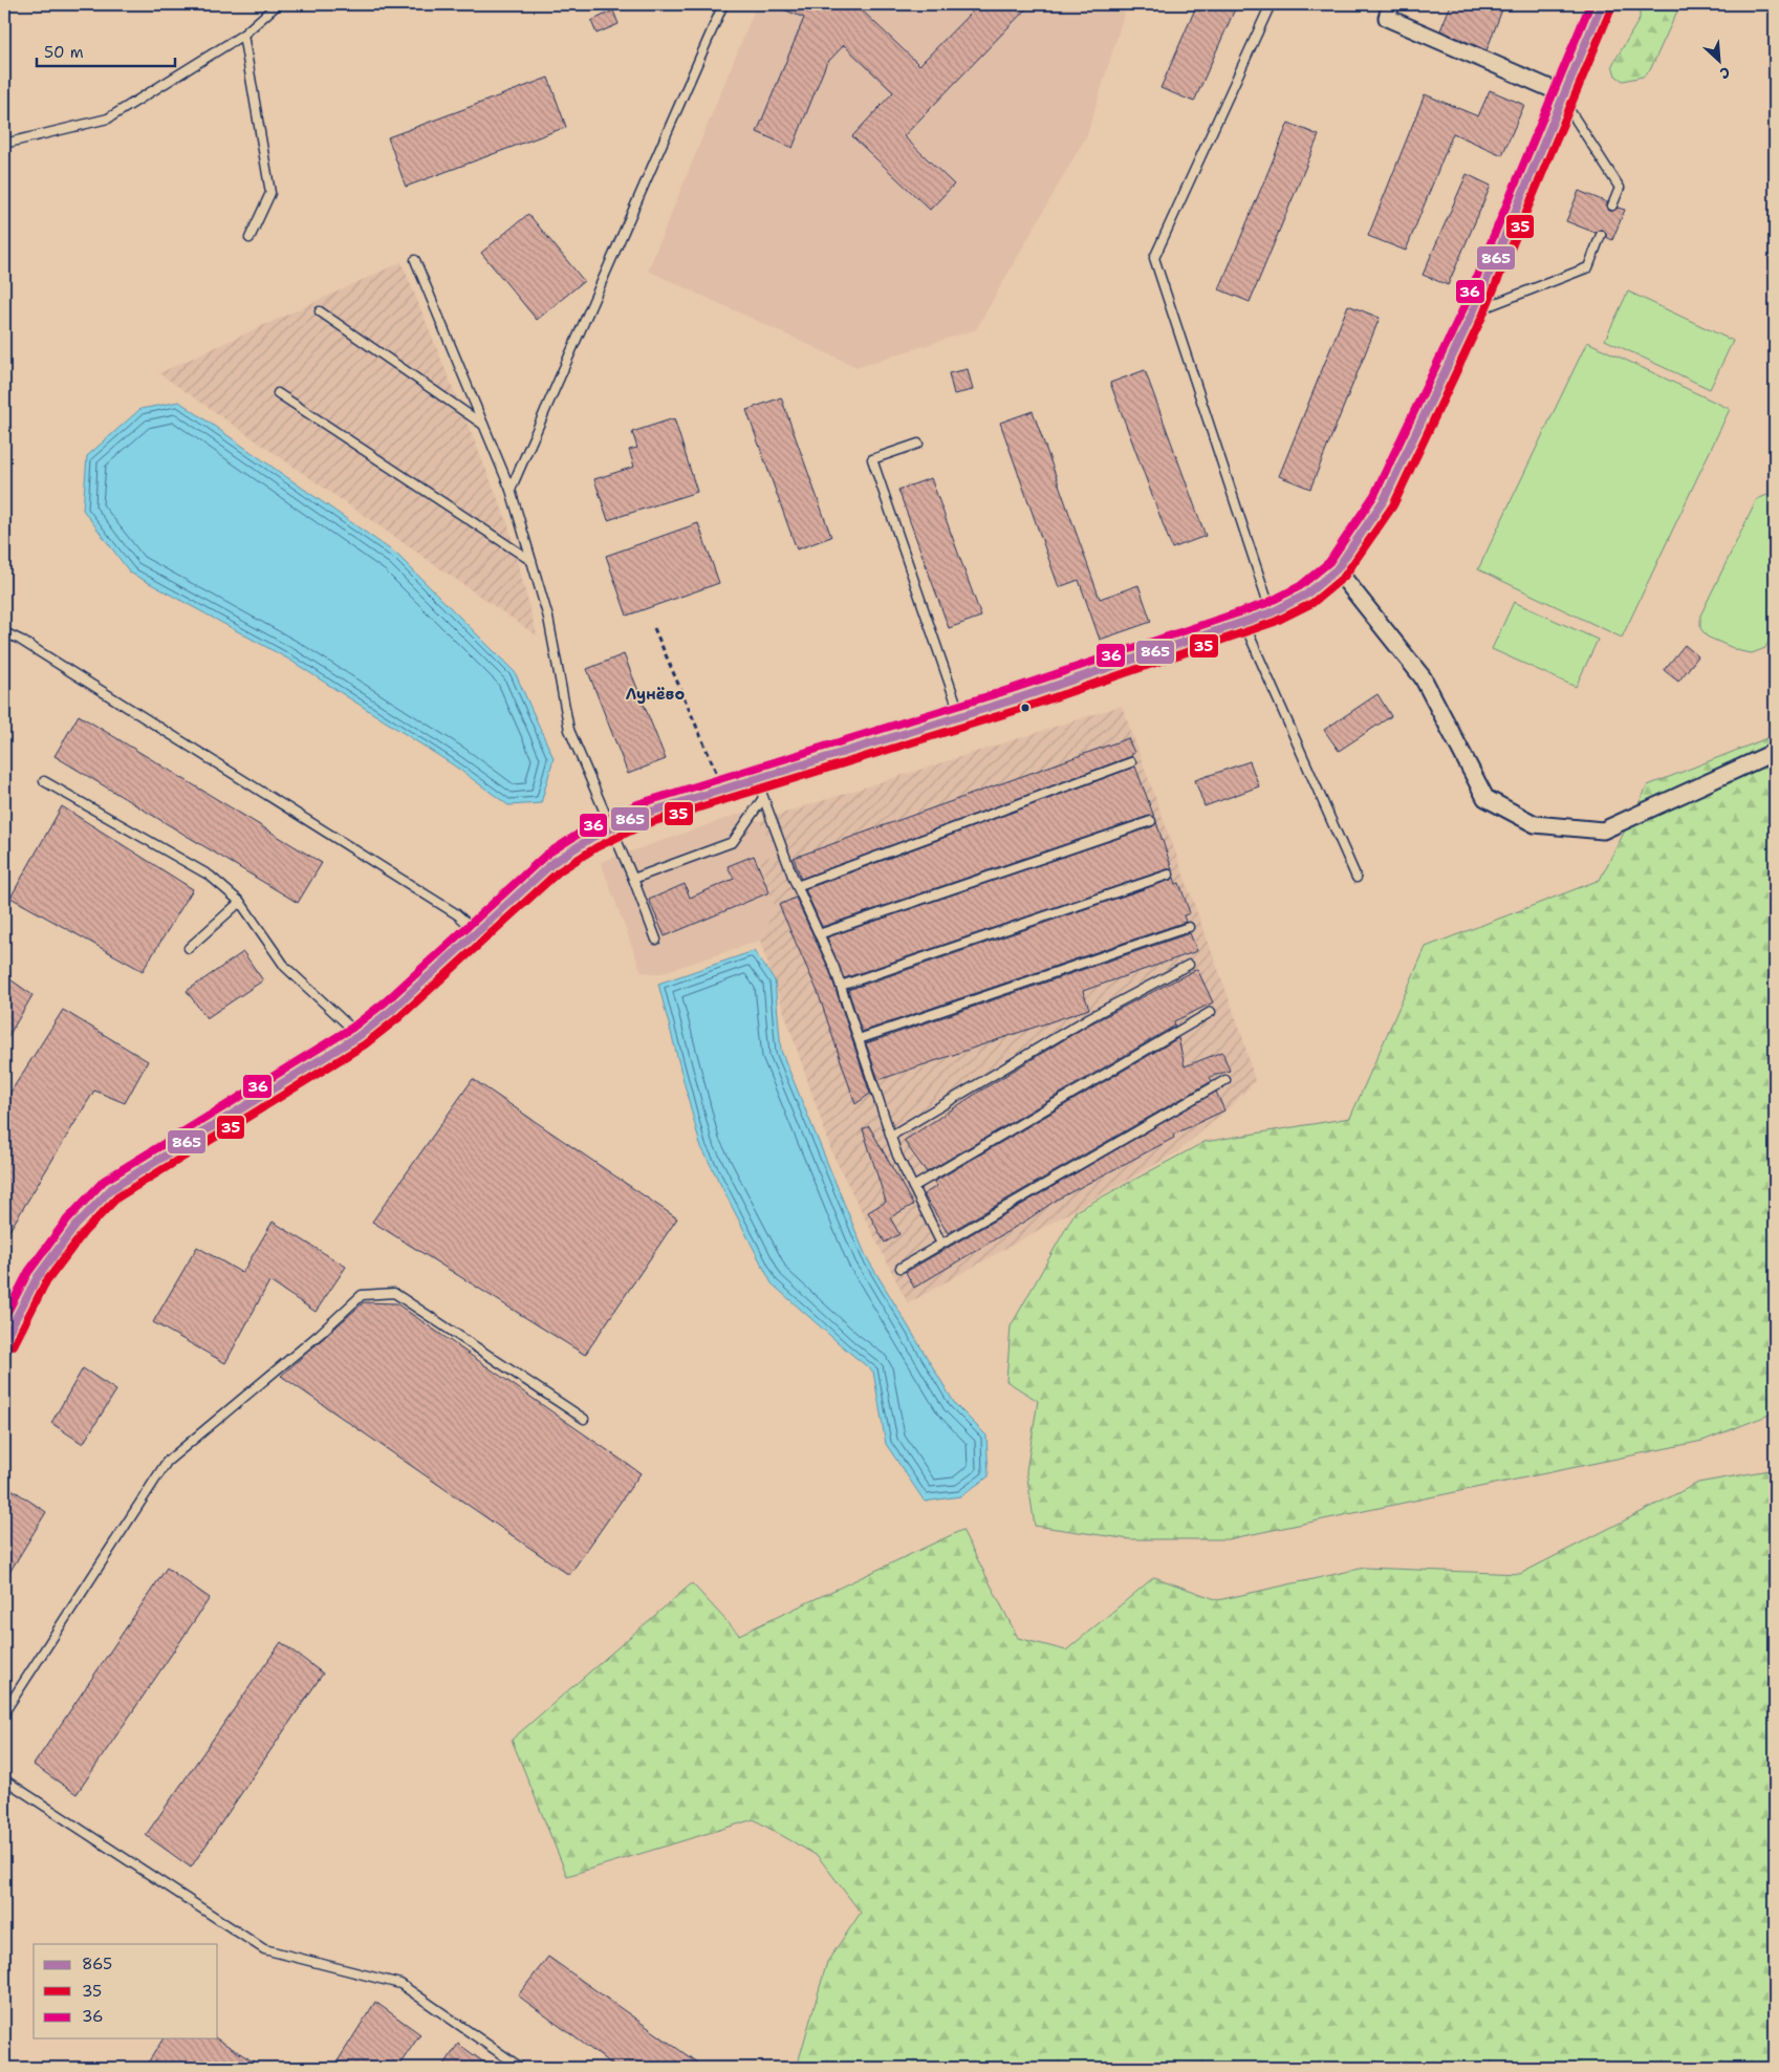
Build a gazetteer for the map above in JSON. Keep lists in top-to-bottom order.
{
  "districts": ["Лунёво"],
  "lines": ["transit line 865", "transit line 36", "transit line 35"],
  "legend": ["865", "35", "36"],
  "scale_bar": "50 m",
  "north": "bottom right"
}
